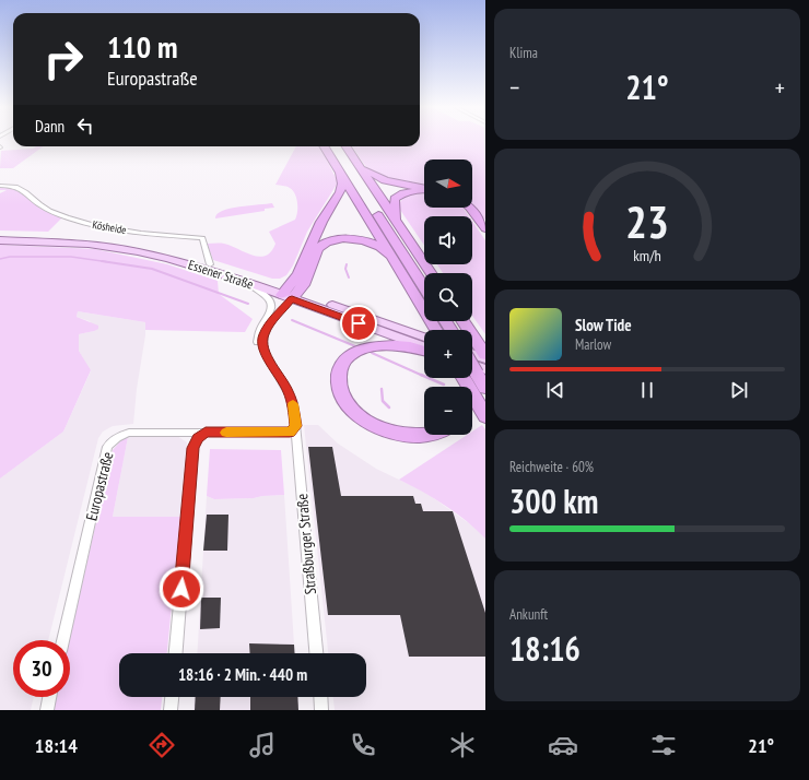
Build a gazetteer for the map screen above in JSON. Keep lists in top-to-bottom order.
{
  "streets": {
    "main road": ["Essener Straße"],
    "street": ["Kösheide", "Europastraße", "Straßburger Straße"]
  },
  "crossings": [
    ["Kösheide", "Essener Straße"],
    ["Europastraße", "Straßburger Straße"]
  ],
  "north": "right",
  "page": {
    "tile": [
      "Klima",
      ["Reichweite · 60%", "300 km"],
      ["Ankunft", "18:16"]
    ],
    "turn": ["110 m", "Europastraße"],
    "heat": ["−", "21°", "+"],
    "then": "Dann",
    "map_buttons": ["+", "−"],
    "song": ["Slow Tide", "Marlow"],
    "limit": "30",
    "trip": "18:16 · 2 Min. · 440 m",
    "tabs": ["18:14", "21°"],
    "gauge": ["23", "km/h"]
  }
}
